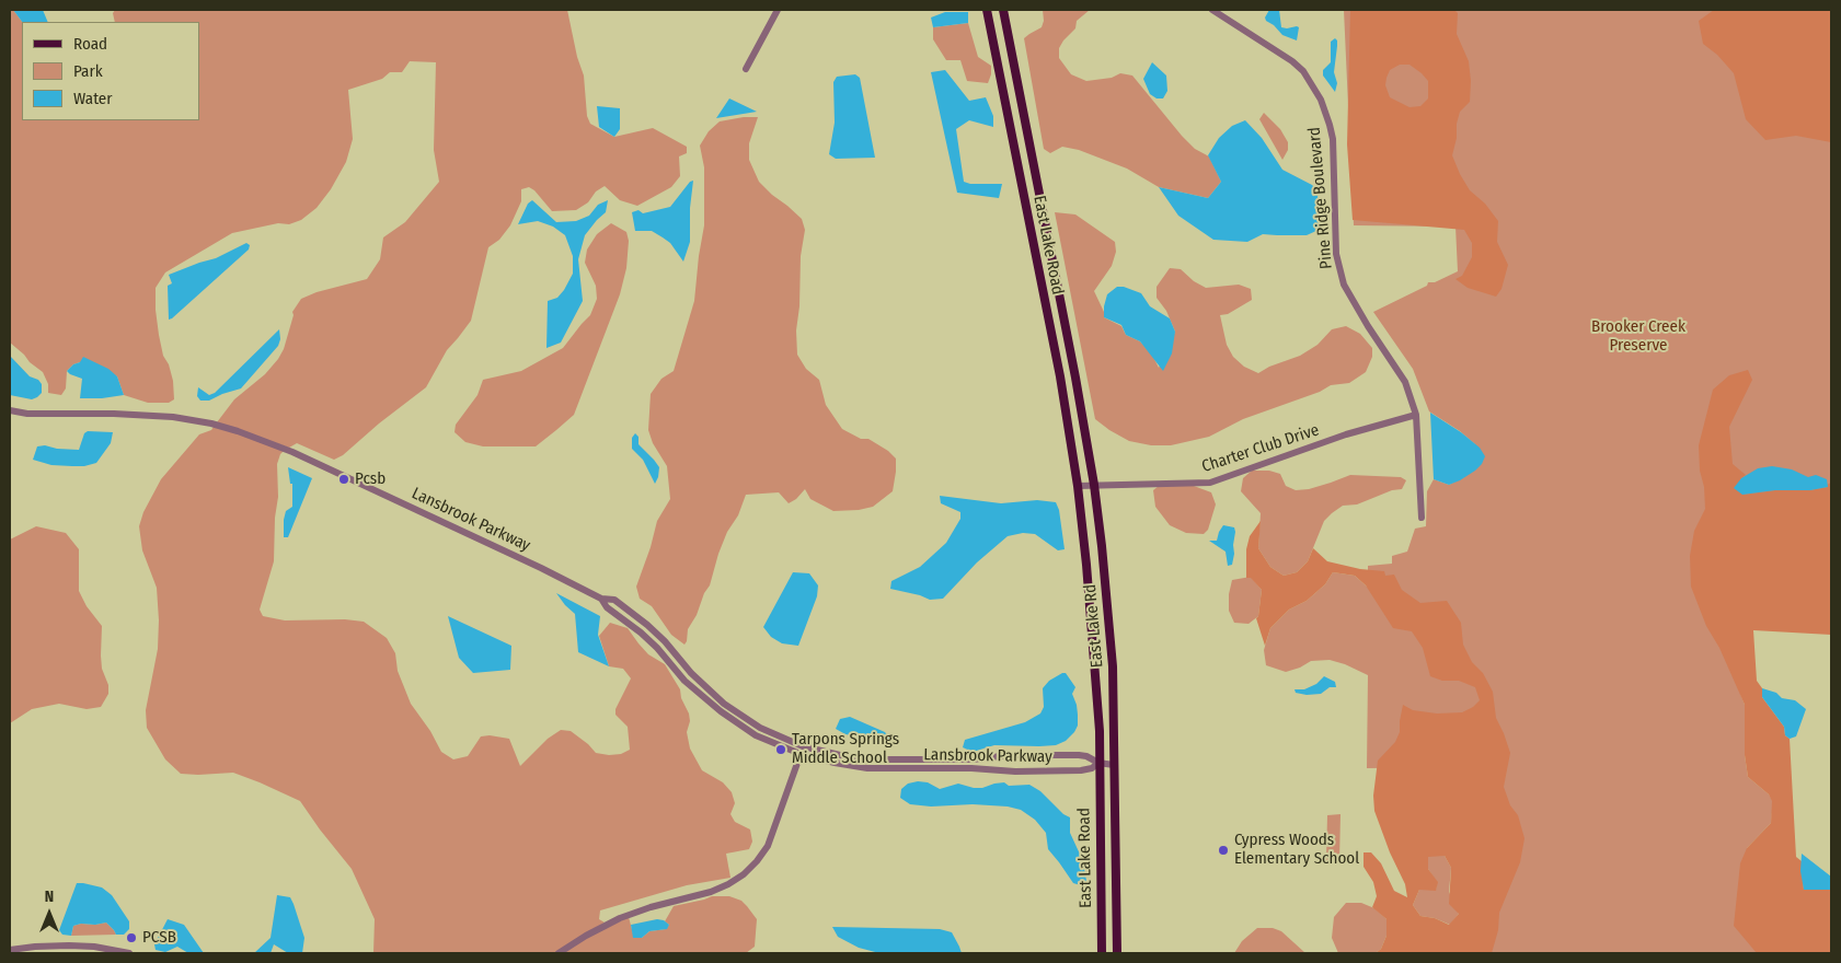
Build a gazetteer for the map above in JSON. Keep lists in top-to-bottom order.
{
  "streets": {
    "main road": ["East Lake Road", "East Lake Rd"],
    "street": ["Pine Ridge Boulevard", "Charter Club Drive", "Lansbrook Parkway"]
  },
  "crossings": [
    ["Pine Ridge Boulevard", "Charter Club Drive"],
    ["East Lake Road", "Charter Club Drive"],
    ["East Lake Road", "Lansbrook Parkway"],
    ["East Lake Road", "East Lake Rd"],
    ["Charter Club Drive", "East Lake Rd"],
    ["Lansbrook Parkway", "East Lake Rd"]
  ],
  "parks": ["Brooker Creek Preserve"],
  "places": [
    "Pcsb",
    "Tarpons Springs Middle School",
    "Cypress Woods Elementary School",
    "PCSB"
  ],
  "legend": ["Road", "Park", "Water"],
  "north": "top"
}
